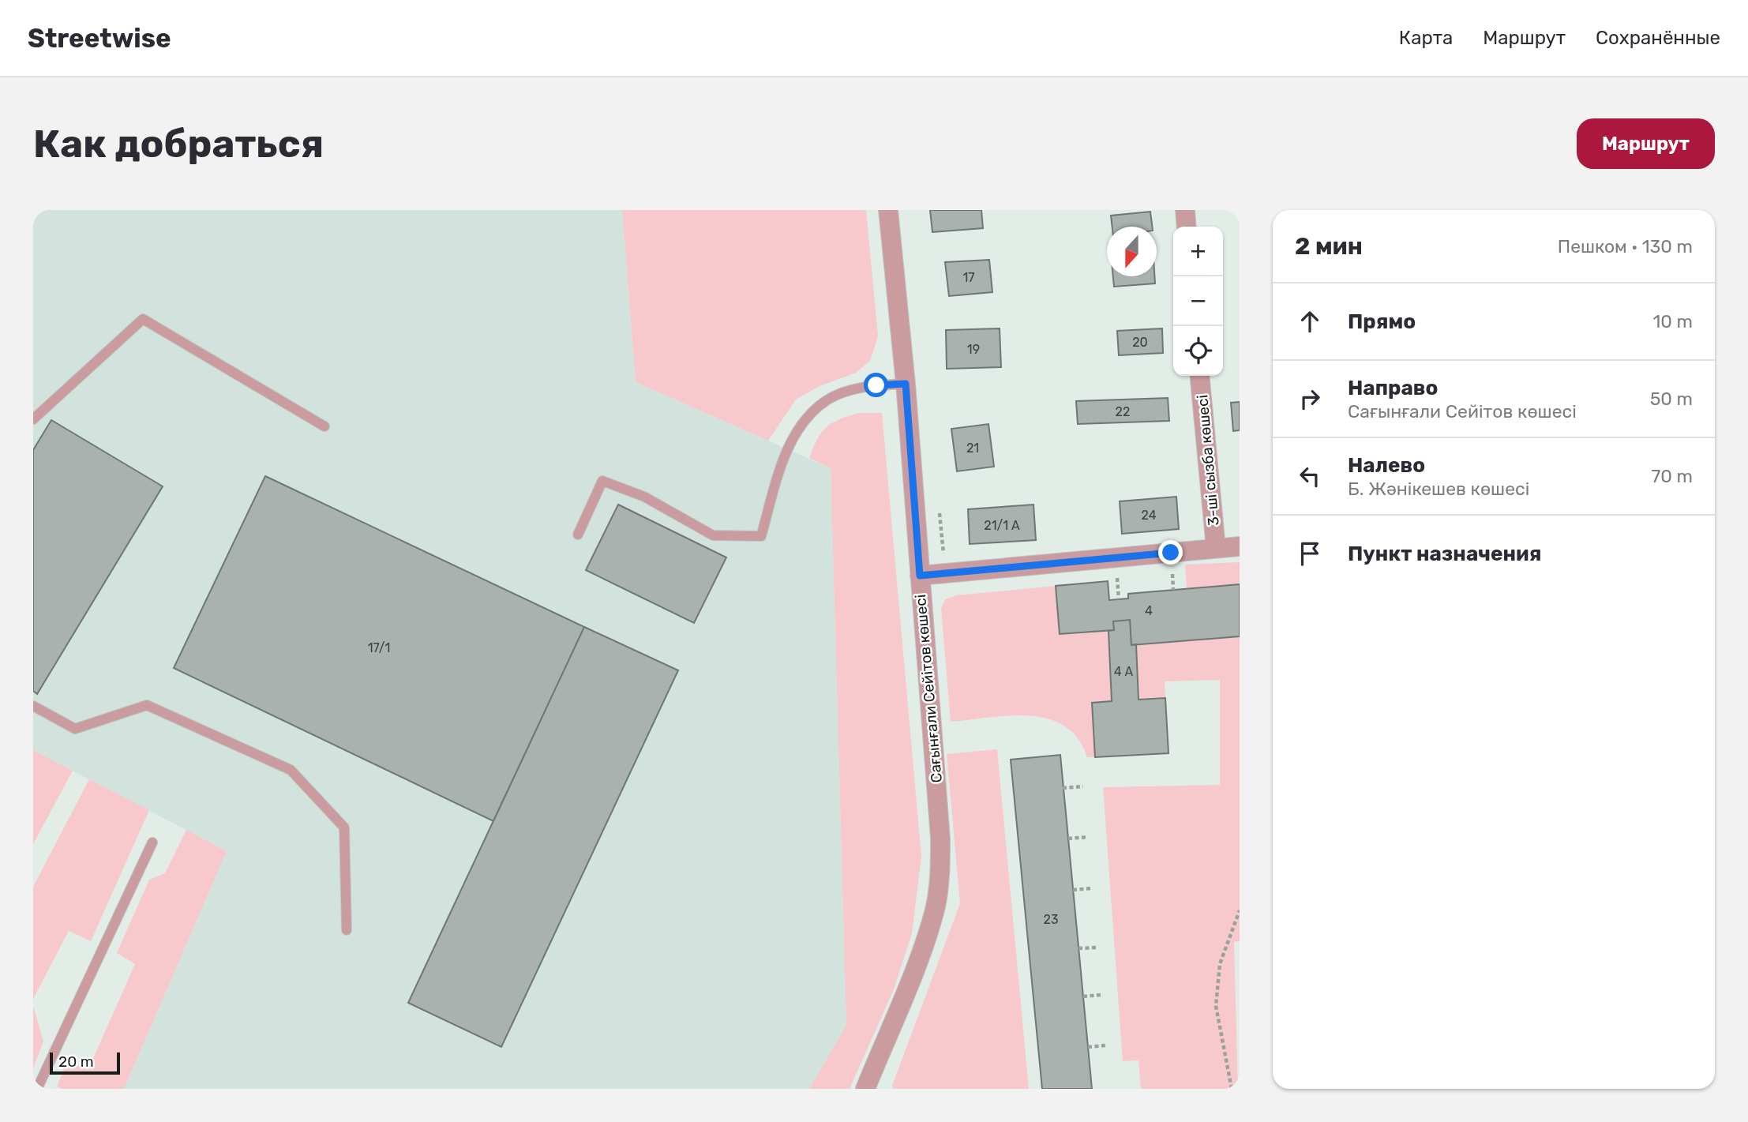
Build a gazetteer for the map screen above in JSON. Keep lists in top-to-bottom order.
{
  "streets": {
    "street": ["3-ші сызба көшесі", "Сағынғали Сейітов көшесі"]
  },
  "house_numbers": [
    "17",
    "20",
    "19",
    "22",
    "21",
    "24",
    "21/1 А",
    "4",
    "17/1",
    "4 А",
    "23"
  ],
  "scale_bar": "20 m",
  "north": "bottom",
  "page": {
    "header": "Streetwise",
    "nav": ["Карта", "Маршрут", "Сохранённые"],
    "buttons": "Маршрут",
    "title": "Как добраться",
    "heading": ["2 мин", "Пешком · 130 m"],
    "map_buttons": ["+", "−"],
    "list": [
      ["Прямо", "10 m"],
      ["Направо", "Сағынғали Сейітов көшесі", "50 m"],
      ["Налево", "Б. Жәнікешев көшесі", "70 m"],
      "Пункт назначения"
    ],
    "scale": "20 m"
  }
}
